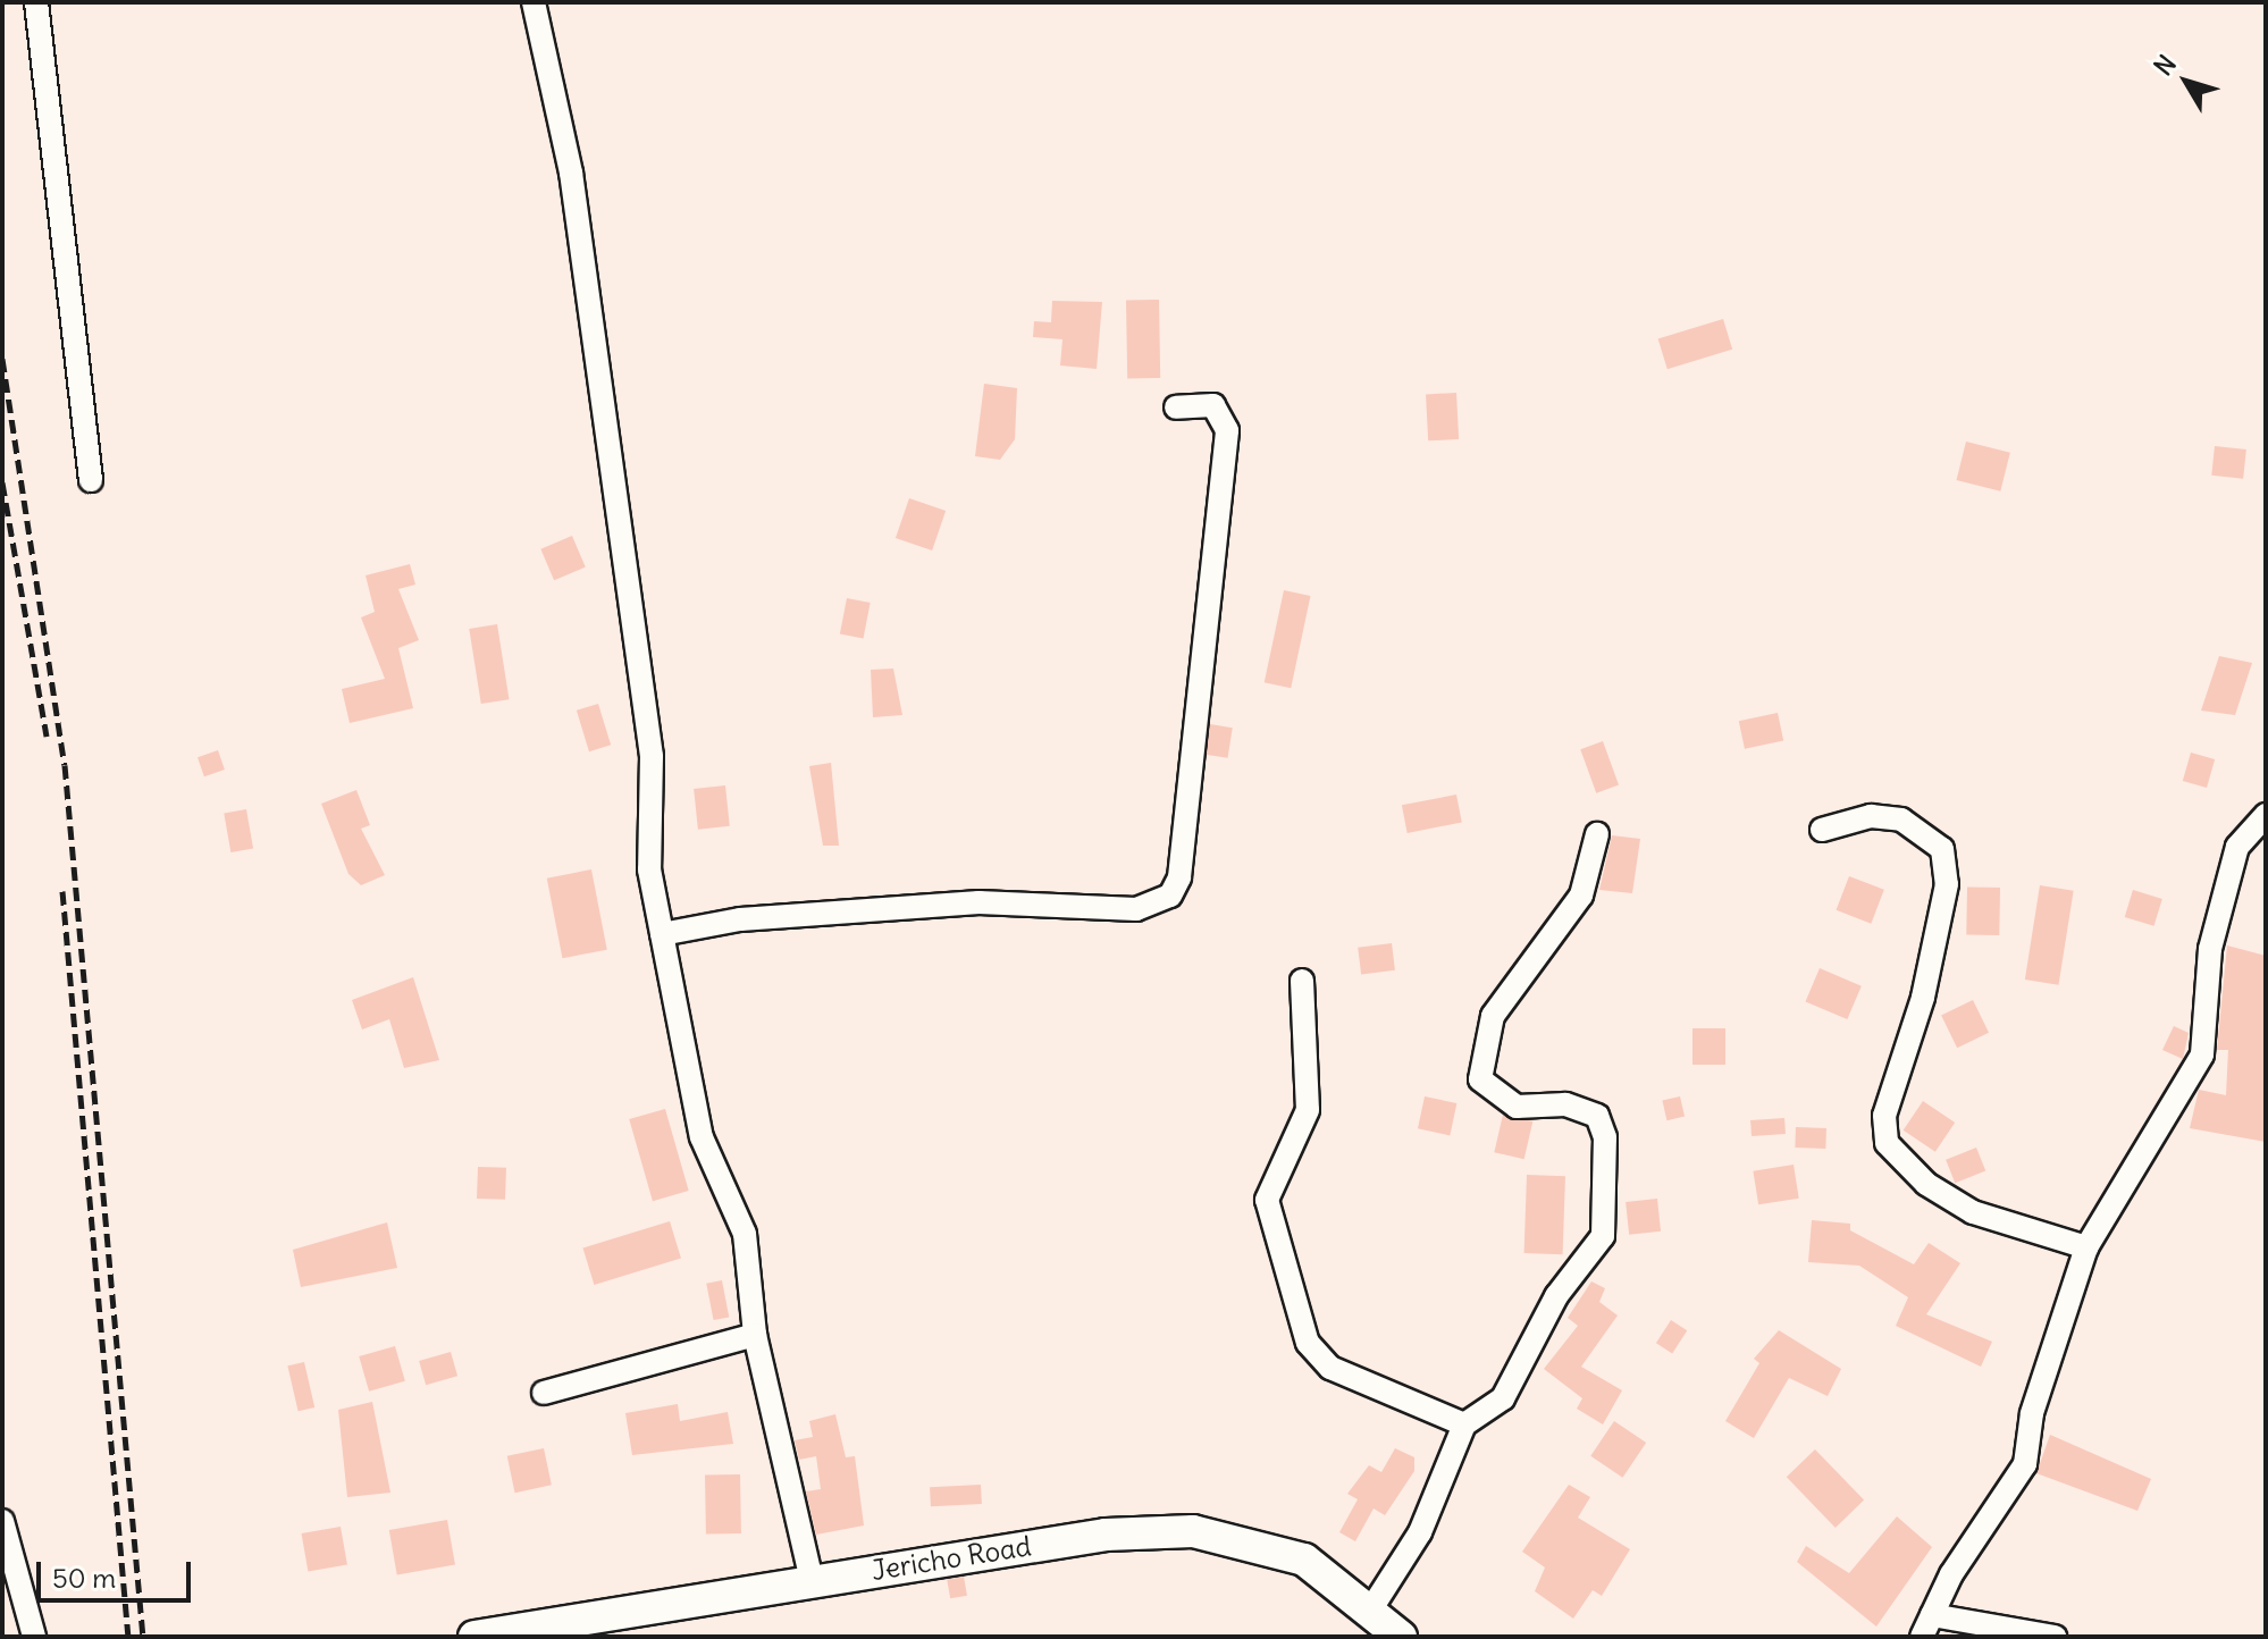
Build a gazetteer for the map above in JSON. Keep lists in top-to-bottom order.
{
  "streets": {
    "street": ["Jericho Road"]
  },
  "scale_bar": "50 m",
  "north": "top left"
}
